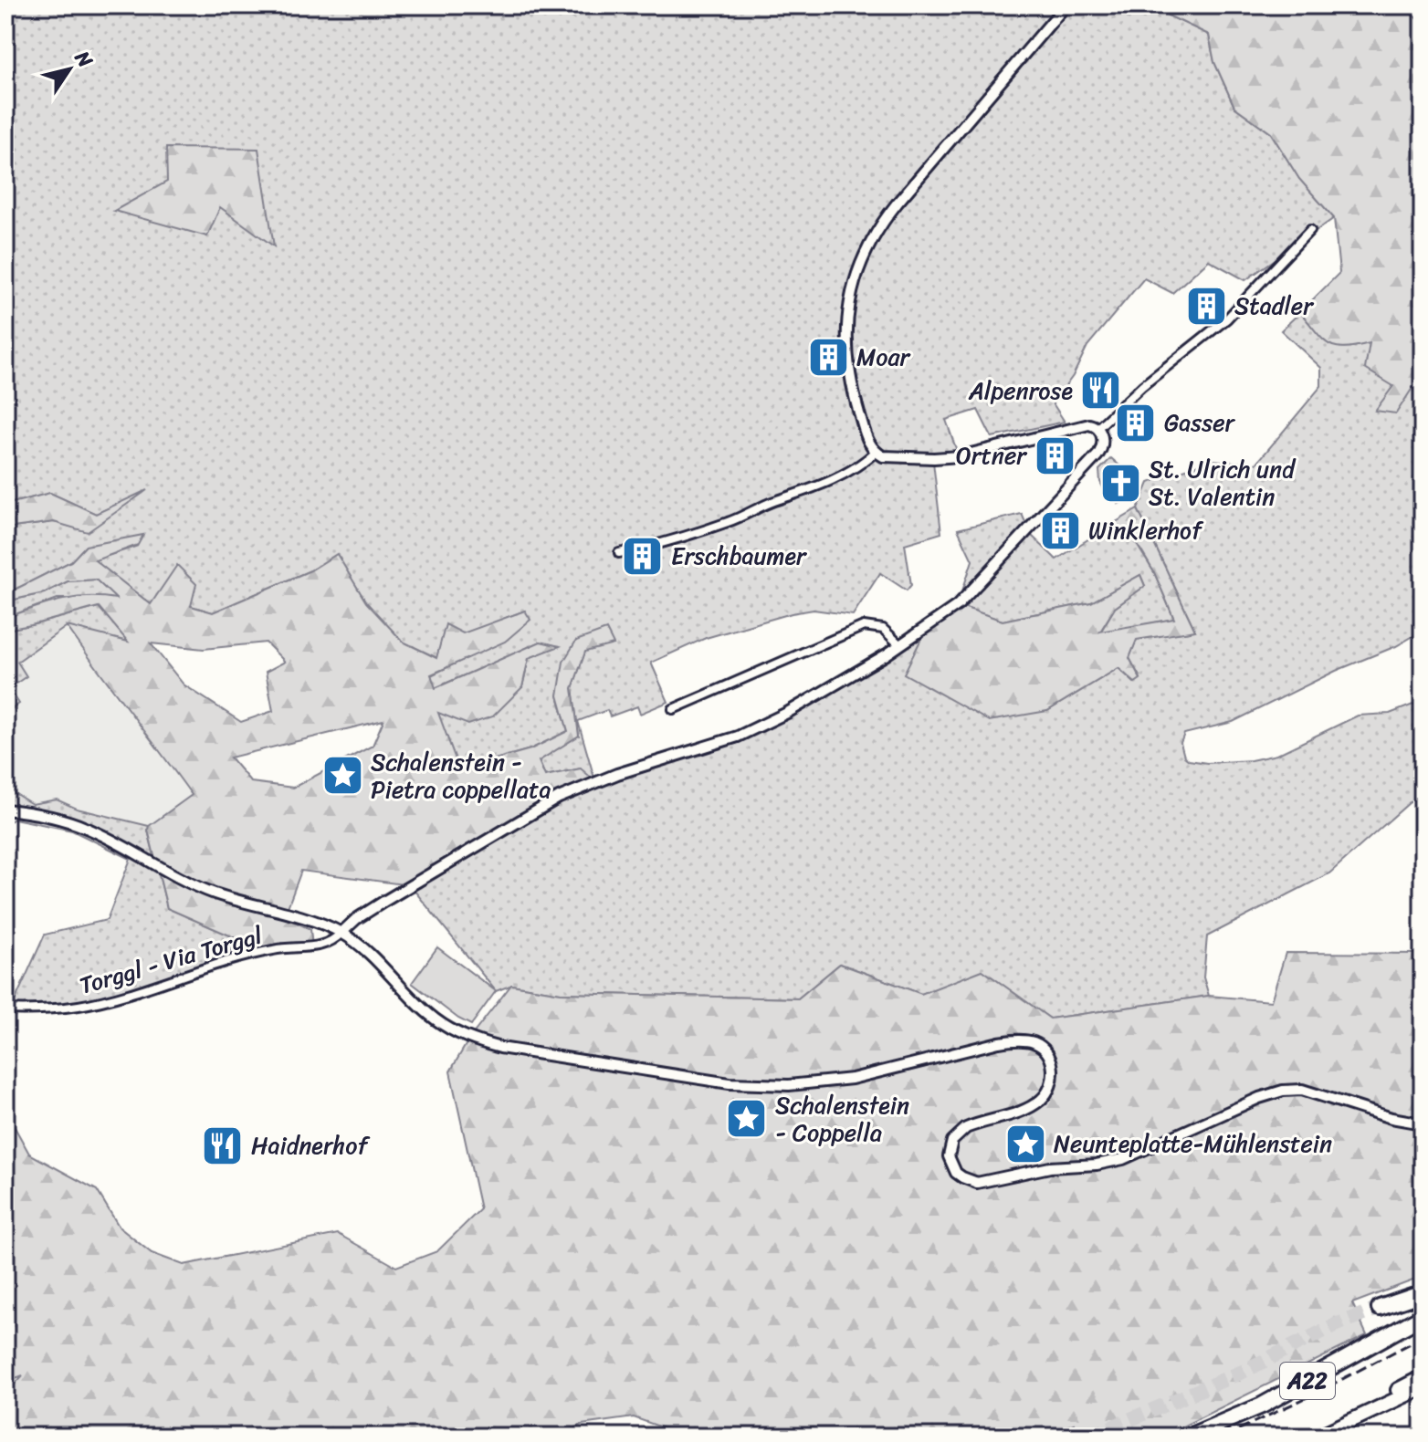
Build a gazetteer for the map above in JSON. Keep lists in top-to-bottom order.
{
  "streets": {
    "highway": ["A22"],
    "street": ["Torggl - Via Torggl"]
  },
  "places": {
    "building": [
      "Stadler",
      "Moar",
      "Gasser",
      "Ortner",
      "Winklerhof",
      "Erschbaumer"
    ],
    "restaurant": ["Alpenrose", "Haidnerhof"],
    "church": ["St. Ulrich und St. Valentin"],
    "place": ["Schalenstein - Pietra coppellata", "Schalenstein - Coppella", "Neunteplatte-Mühlenstein"]
  },
  "north": "top right"
}
